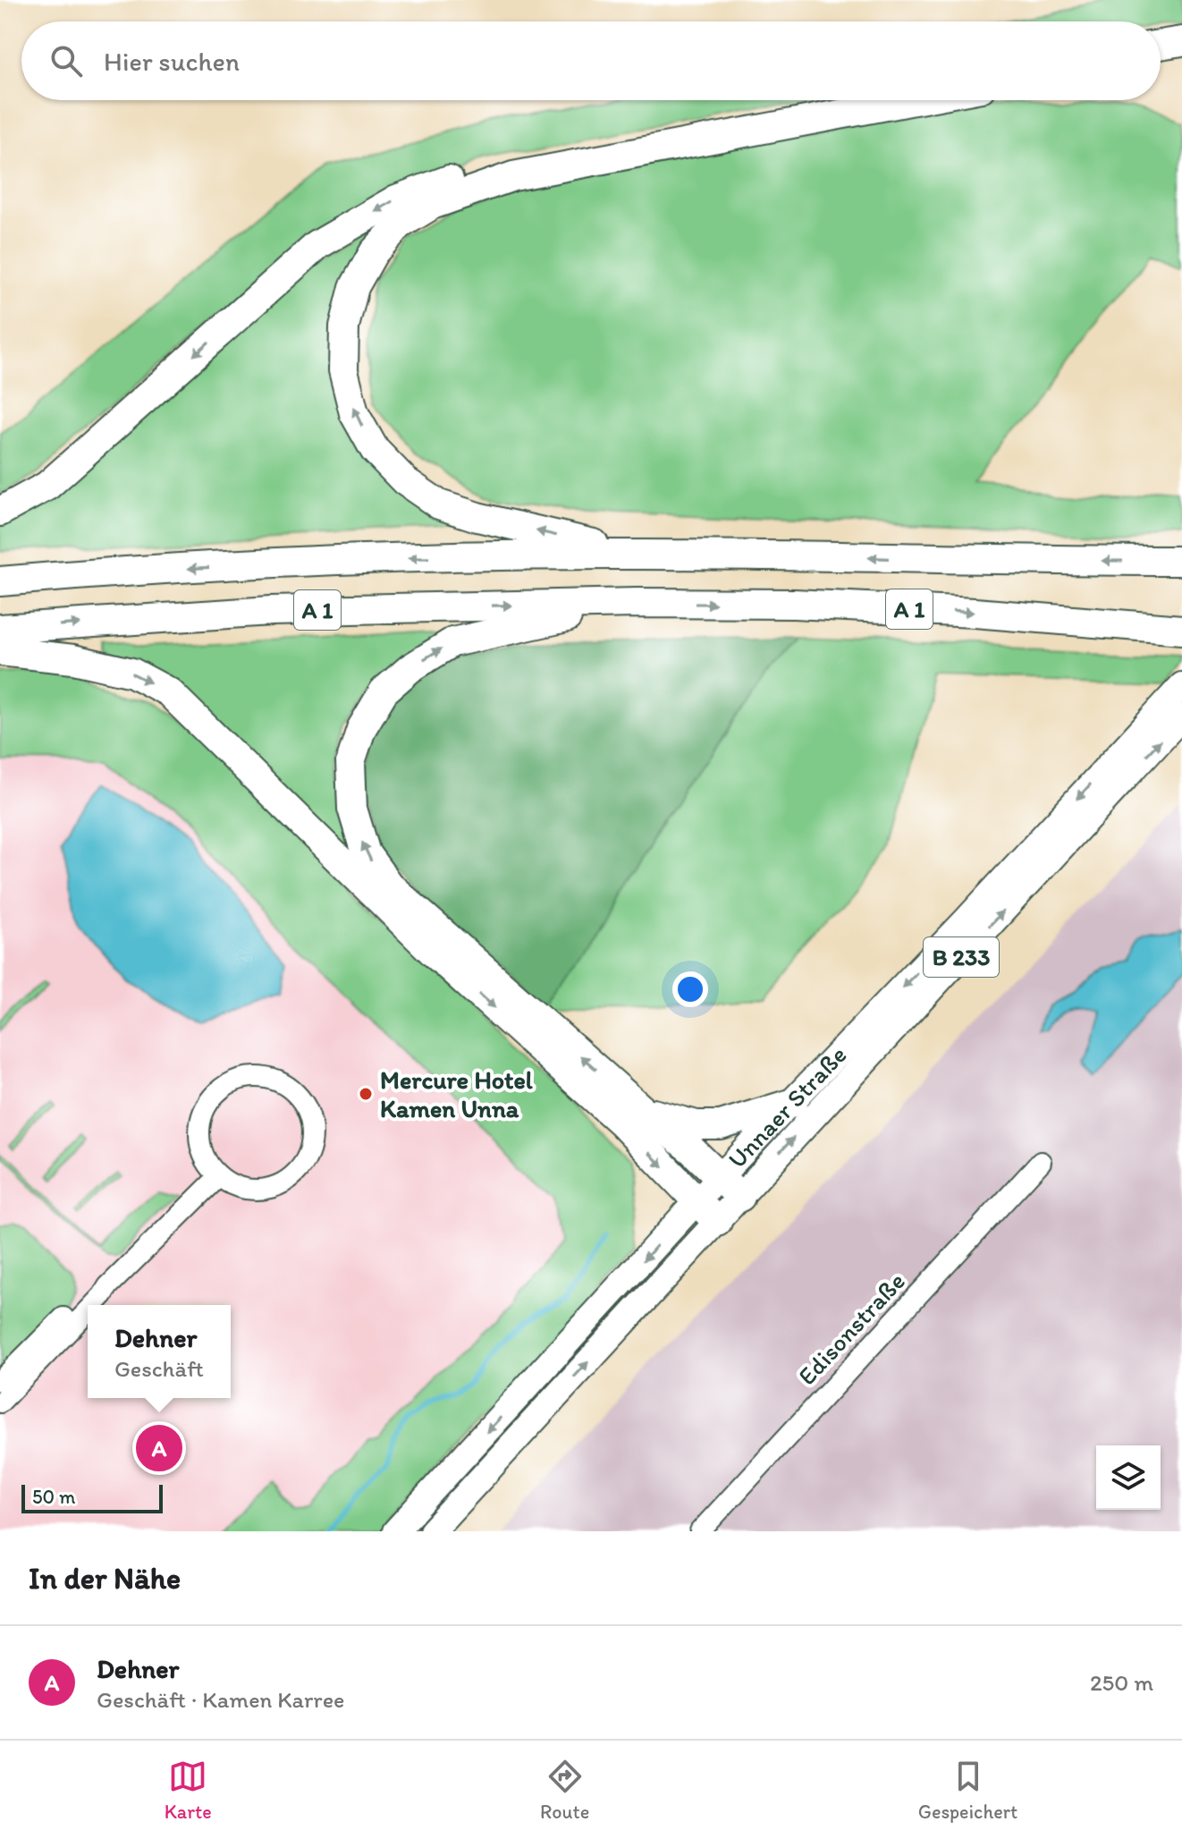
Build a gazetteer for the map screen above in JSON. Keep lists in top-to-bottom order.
{
  "streets": {
    "highway": ["A 1"],
    "main road": ["B 233", "Unnaer Straße"],
    "street": ["Edisonstraße"]
  },
  "places": ["Mercure Hotel Kamen Unna"],
  "scale_bar": "50 m",
  "page": {
    "search": "Hier suchen",
    "popup": ["Dehner", "Geschäft"],
    "pins": "A",
    "scale": "50 m",
    "heading": "In der Nähe",
    "list": [
      {
        "mark": "A",
        "name": "Dehner",
        "note": "Geschäft · Kamen Karree",
        "value": "250 m"
      }
    ],
    "nav": ["Karte", "Route", "Gespeichert"]
  }
}
